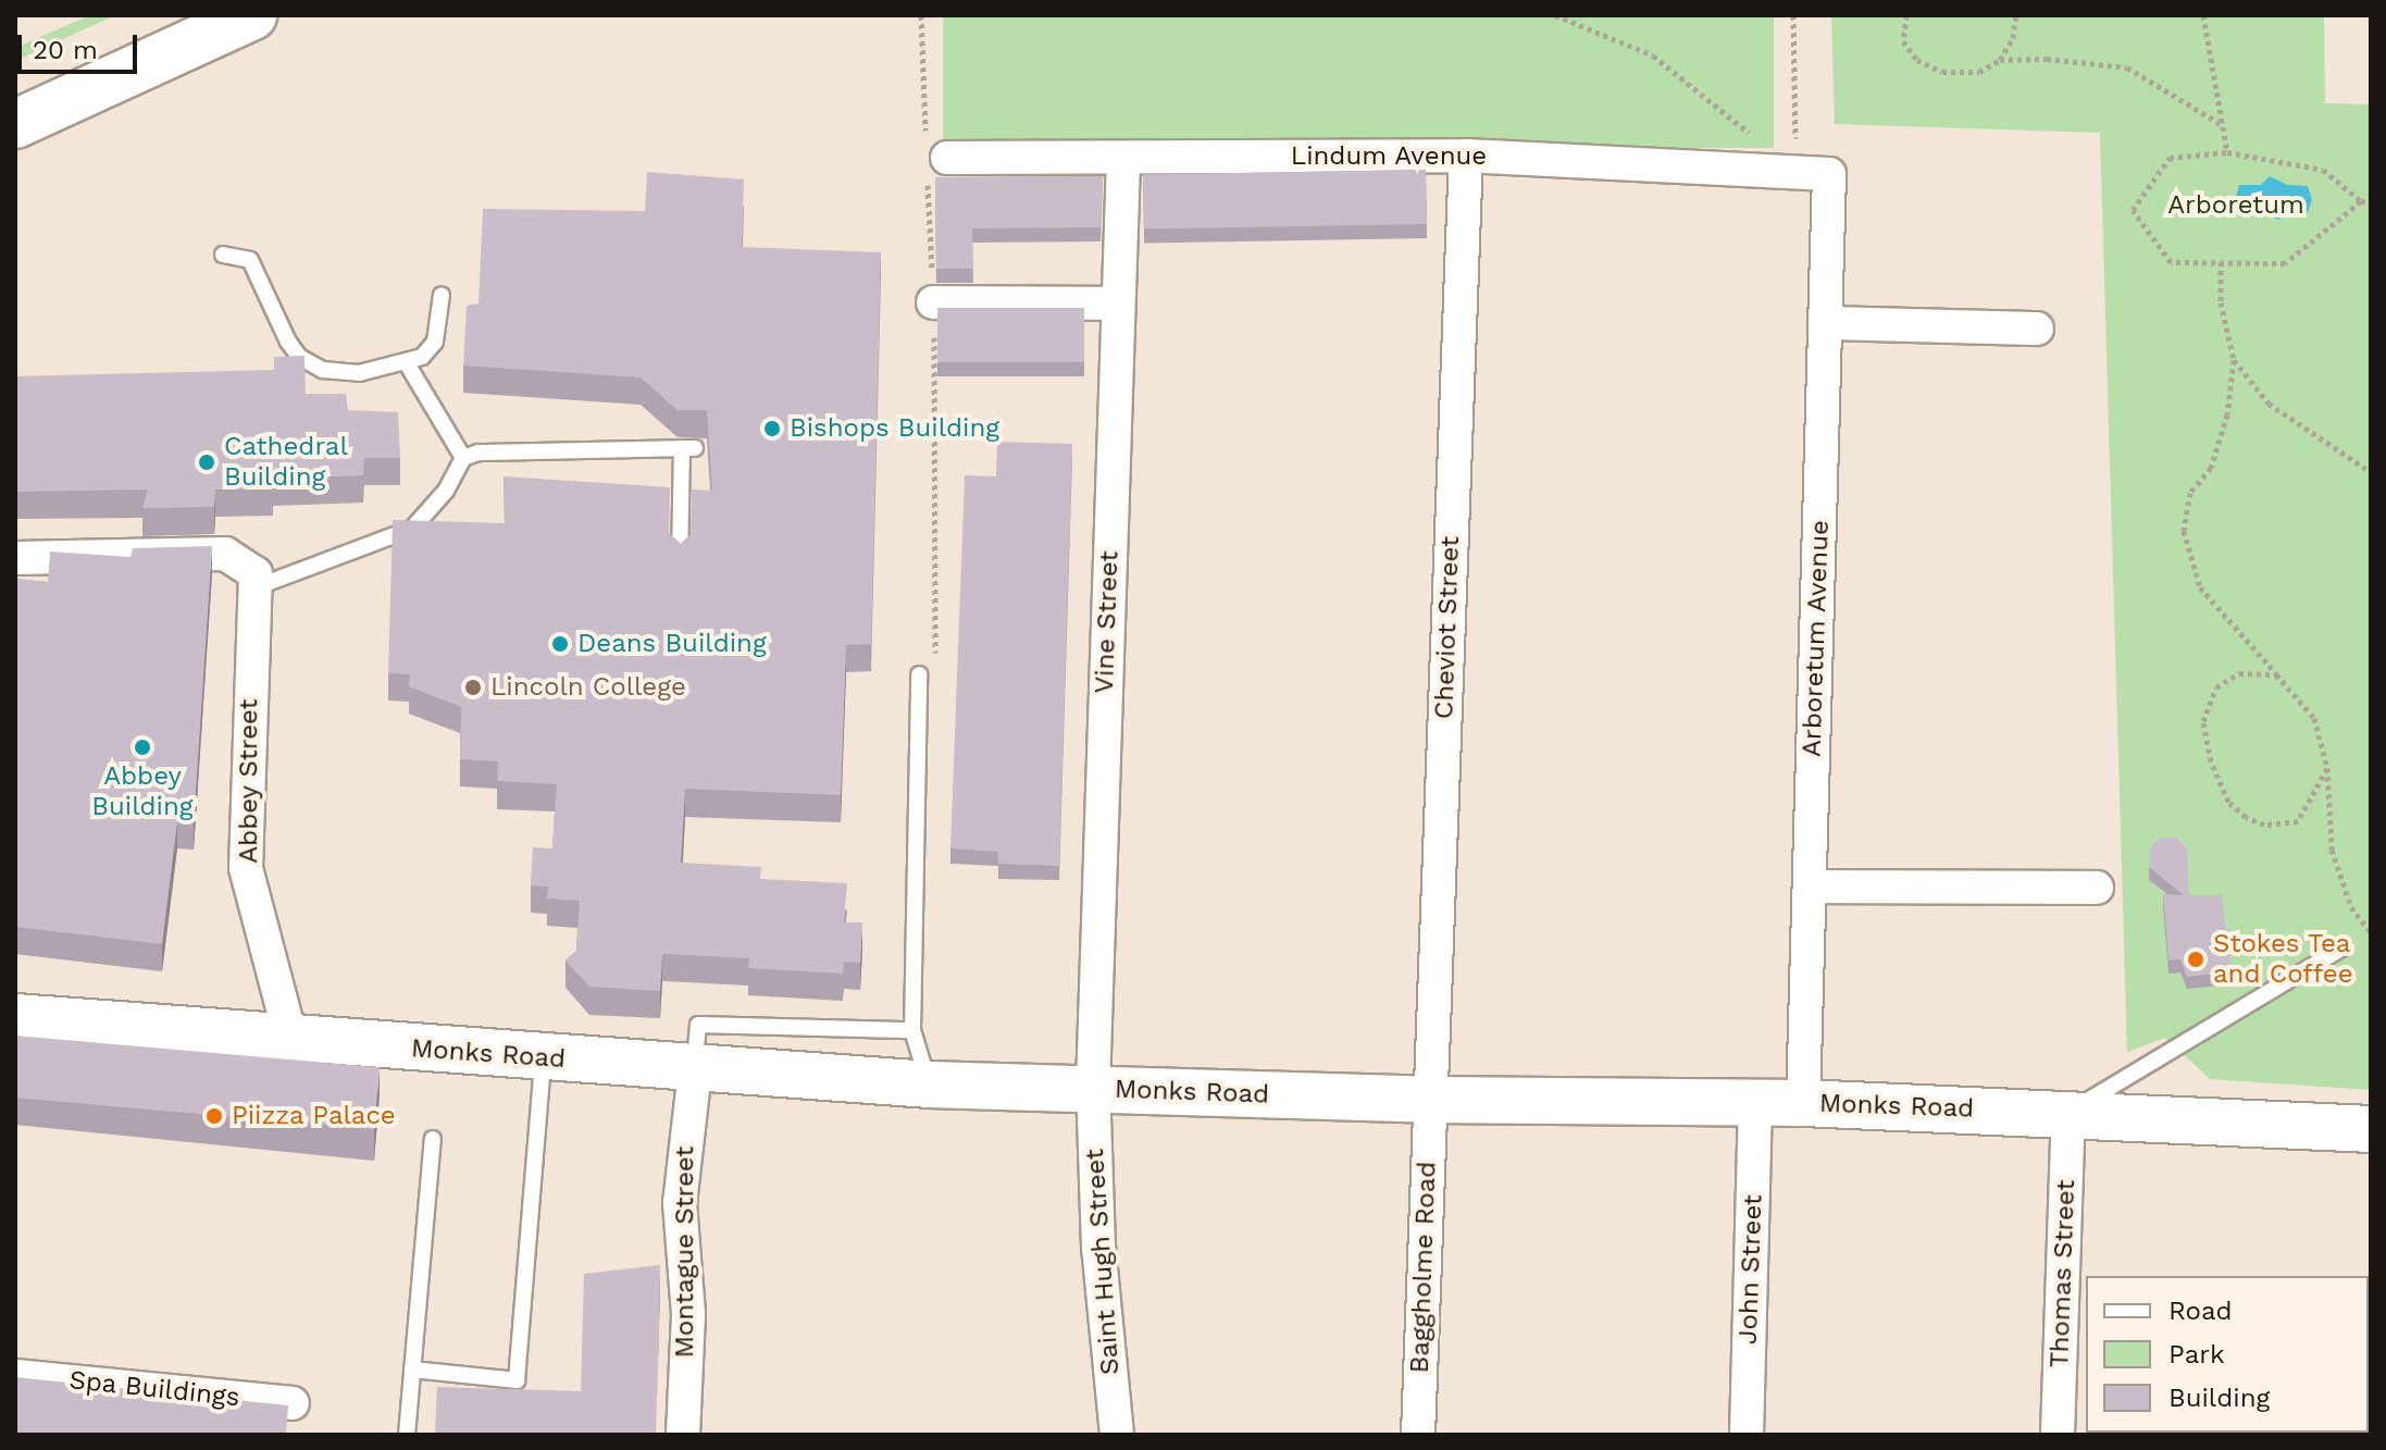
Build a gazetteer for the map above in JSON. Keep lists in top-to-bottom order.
{
  "streets": {
    "main road": ["Monks Road"],
    "street": [
      "Lindum Avenue",
      "Vine Street",
      "Cheviot Street",
      "Arboretum Avenue",
      "Abbey Street",
      "Montague Street",
      "Saint Hugh Street",
      "Baggholme Road",
      "John Street",
      "Thomas Street",
      "Spa Buildings"
    ]
  },
  "crossings": [
    ["Lindum Avenue", "Vine Street"],
    ["Lindum Avenue", "Cheviot Street"],
    ["Lindum Avenue", "Arboretum Avenue"],
    ["Vine Street", "Monks Road"],
    ["Vine Street", "Saint Hugh Street"],
    ["Cheviot Street", "Monks Road"],
    ["Cheviot Street", "Baggholme Road"],
    ["Arboretum Avenue", "Monks Road"],
    ["Abbey Street", "Monks Road"],
    ["Monks Road", "Montague Street"],
    ["Monks Road", "Saint Hugh Street"],
    ["Monks Road", "Baggholme Road"],
    ["Monks Road", "John Street"],
    ["Monks Road", "Thomas Street"]
  ],
  "parks": ["Arboretum"],
  "places": [
    "Bishops Building",
    "Cathedral Building",
    "Deans Building",
    "Lincoln College",
    "Abbey Building",
    "Stokes Tea and Coffee",
    "Piizza Palace"
  ],
  "legend": ["Road", "Park", "Building"],
  "scale_bar": "20 m"
}
